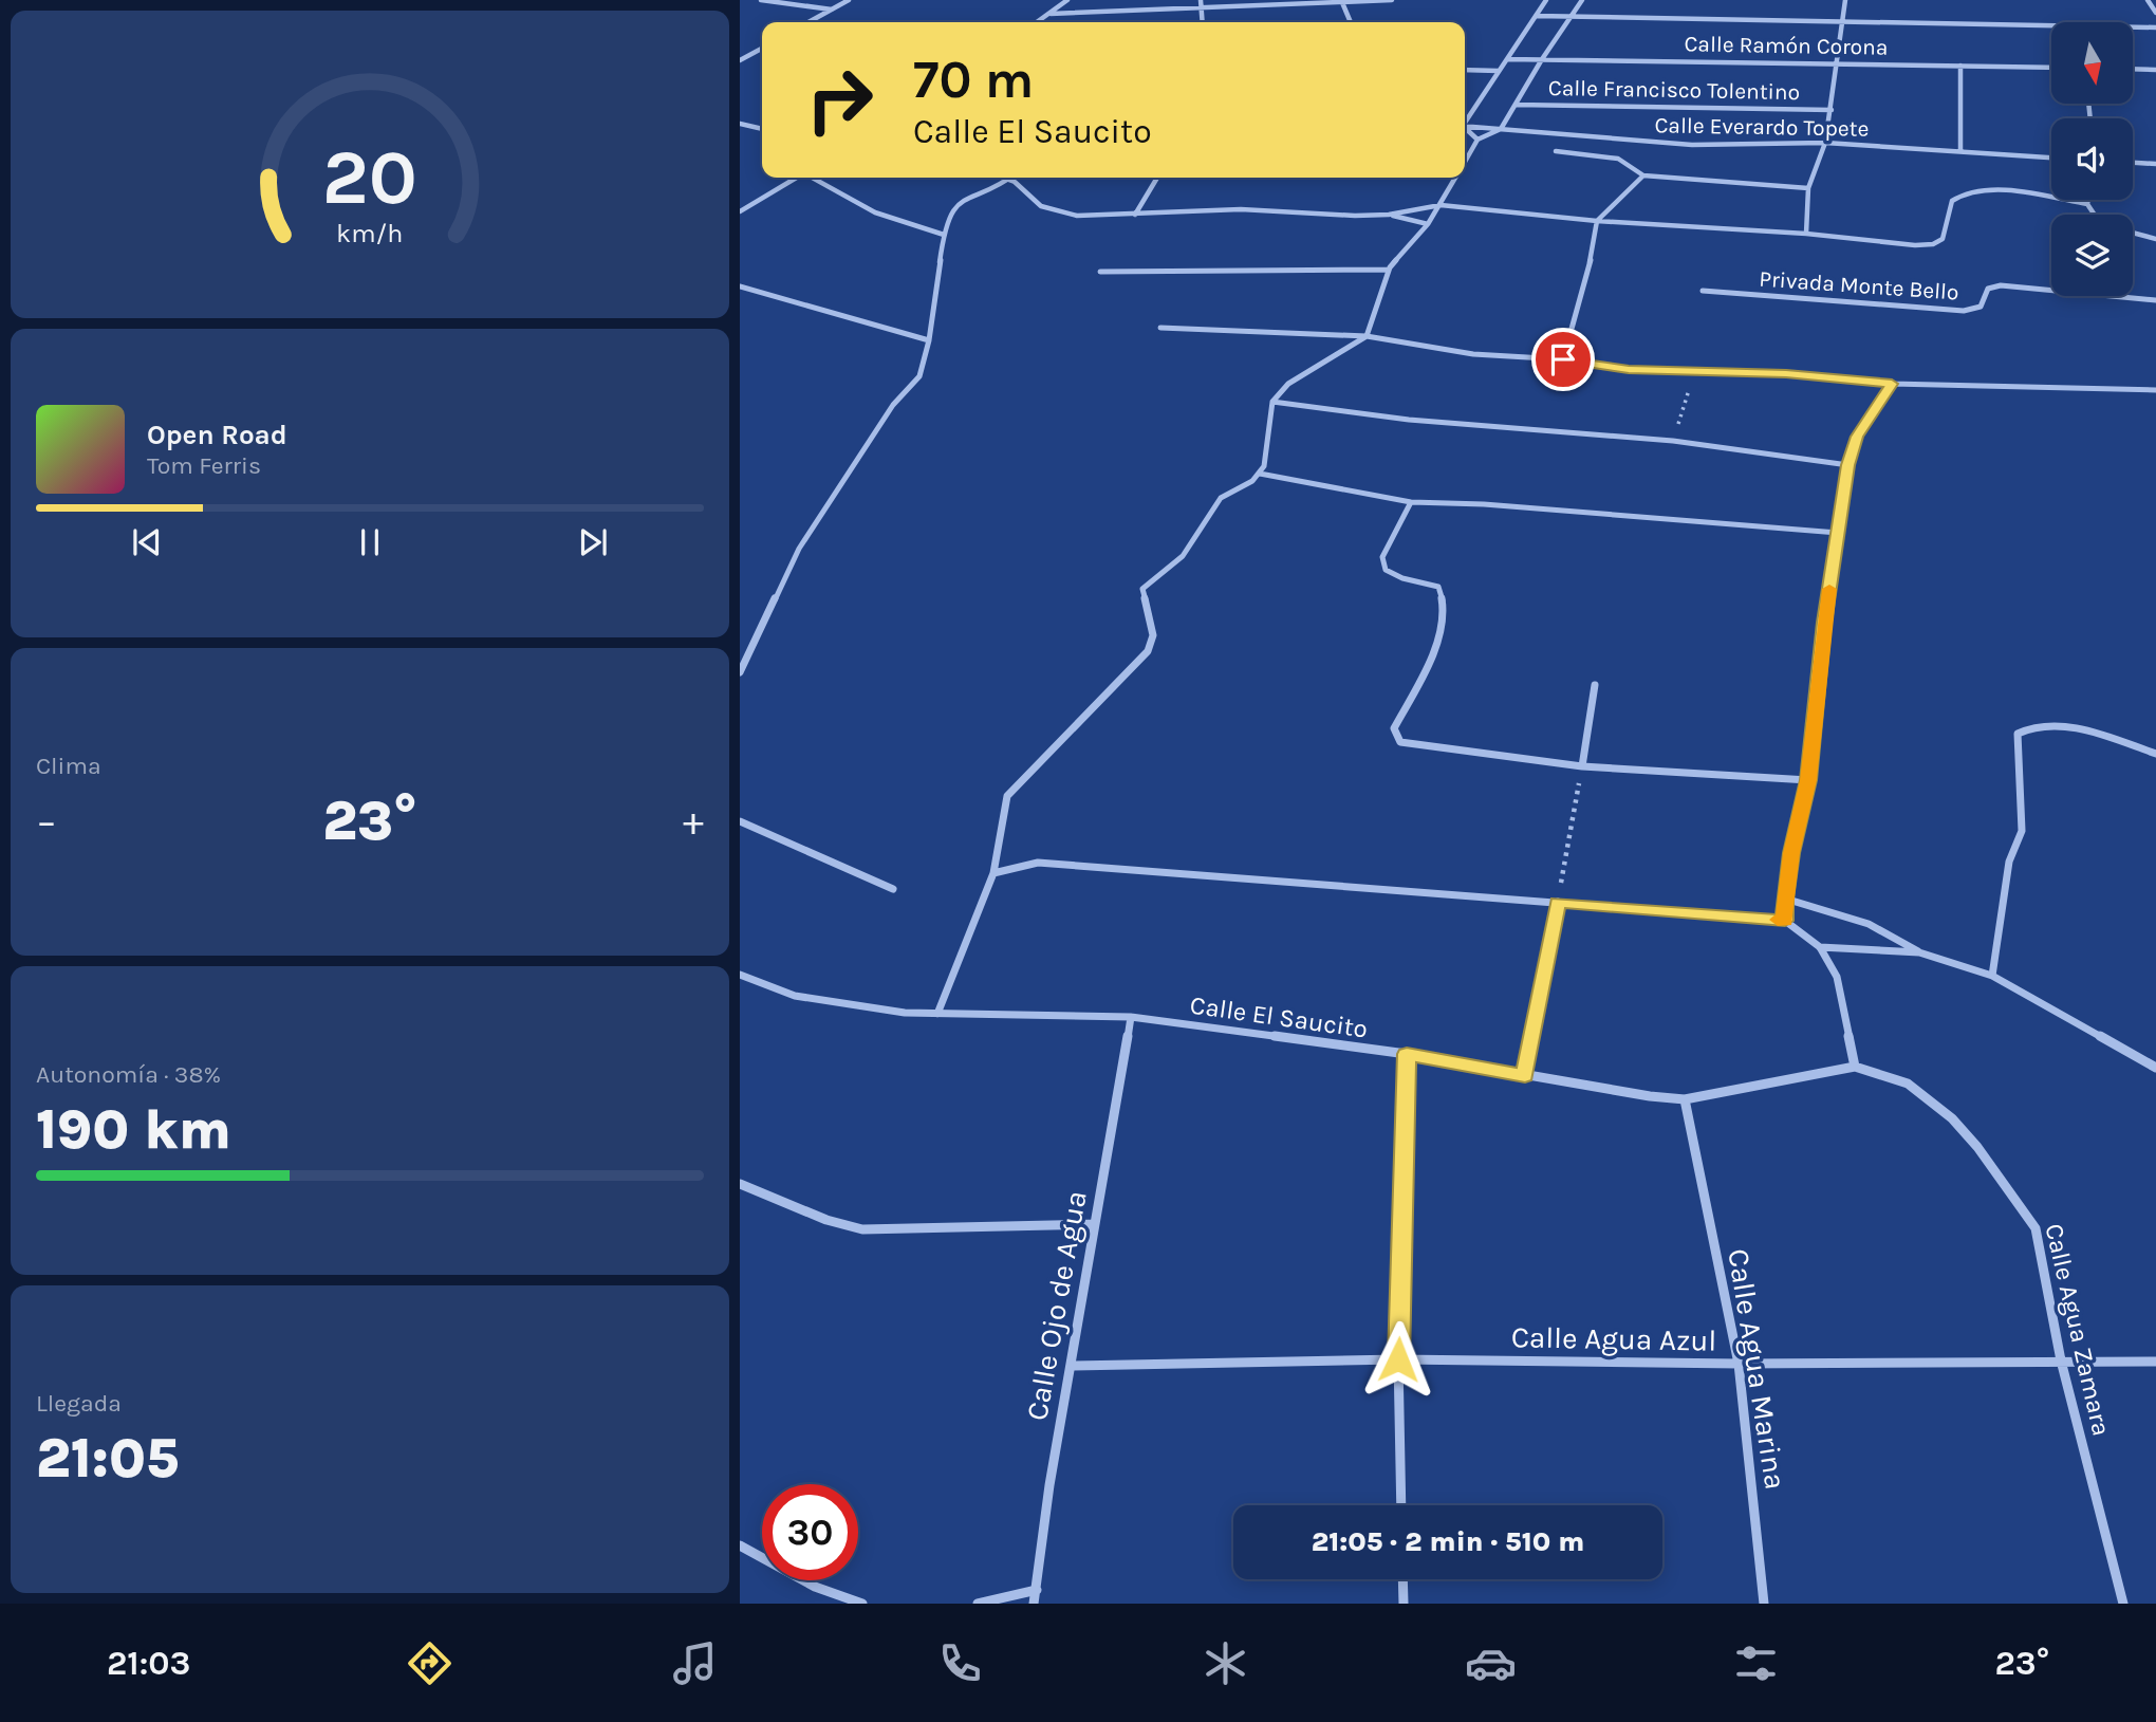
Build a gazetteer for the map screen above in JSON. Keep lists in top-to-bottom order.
{
  "streets": {
    "street": [
      "Calle Ramón Corona",
      "Calle Francisco Tolentino",
      "Calle Everardo Topete",
      "Privada Monte Bello",
      "Calle El Saucito",
      "Calle Ojo de Agua",
      "Calle Agua Zamara",
      "Calle Agua Azul",
      "Calle Agua Marina"
    ]
  },
  "crossings": [
    ["Calle El Saucito", "Calle Ojo de Agua"],
    ["Calle El Saucito", "Calle Agua Zamara"],
    ["Calle El Saucito", "Calle Agua Marina"],
    ["Calle Ojo de Agua", "Calle Agua Azul"],
    ["Calle Agua Zamara", "Calle Agua Azul"],
    ["Calle Agua Azul", "Calle Agua Marina"]
  ],
  "north": "bottom",
  "page": {
    "turn": ["70 m", "Calle El Saucito"],
    "song": ["Open Road", "Tom Ferris"],
    "tile": [
      "Clima",
      ["Autonomía · 38%", "190 km"],
      ["Llegada", "21:05"]
    ],
    "heat": ["−", "23°", "+"],
    "limit": "30",
    "trip": "21:05 · 2 min · 510 m",
    "tabs": ["21:03", "23°"],
    "gauge": ["20", "km/h"]
  }
}
